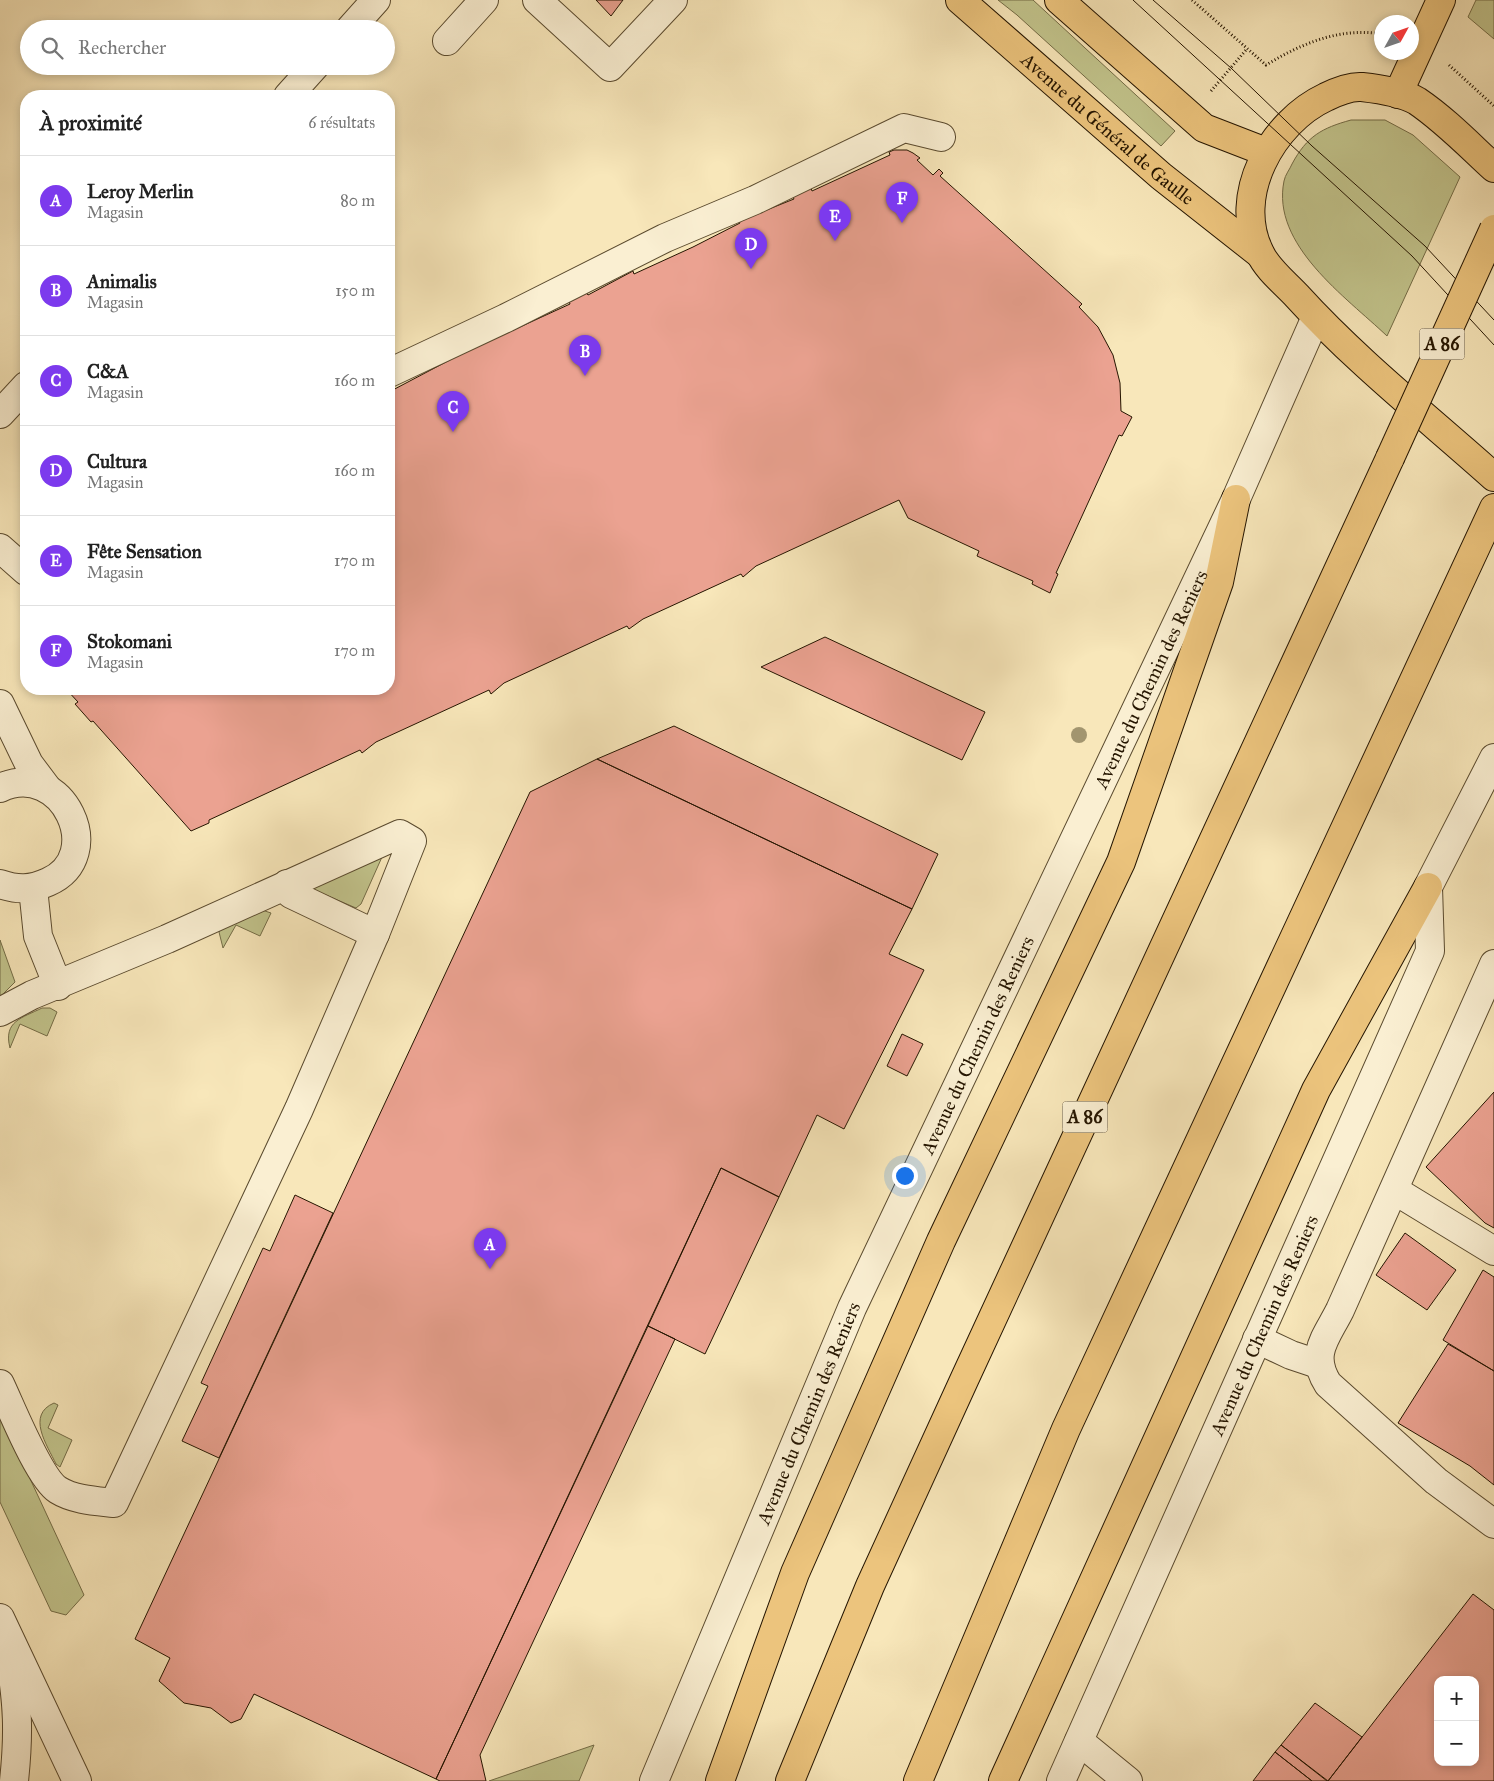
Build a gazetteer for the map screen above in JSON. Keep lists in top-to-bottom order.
{
  "streets": {
    "main road": ["Avenue du Général de Gaulle", "A 86"],
    "street": ["Avenue du Chemin des Reniers"]
  },
  "crossings": [
    ["Avenue du Général de Gaulle", "Avenue du Chemin des Reniers"]
  ],
  "north": "top right",
  "page": {
    "search": "Rechercher",
    "heading": ["À proximité", "6 résultats"],
    "list": [
      {
        "mark": "A",
        "name": "Leroy Merlin",
        "note": "Magasin",
        "value": "80 m"
      },
      {
        "mark": "B",
        "name": "Animalis",
        "note": "Magasin",
        "value": "150 m"
      },
      {
        "mark": "C",
        "name": "C&A",
        "note": "Magasin",
        "value": "160 m"
      },
      {
        "mark": "D",
        "name": "Cultura",
        "note": "Magasin",
        "value": "160 m"
      },
      {
        "mark": "E",
        "name": "Fête Sensation",
        "note": "Magasin",
        "value": "170 m"
      },
      {
        "mark": "F",
        "name": "Stokomani",
        "note": "Magasin",
        "value": "170 m"
      }
    ],
    "pins": [
      "F",
      "E",
      "D",
      "B",
      "C",
      "A"
    ],
    "map_buttons": ["+", "−"]
  }
}
